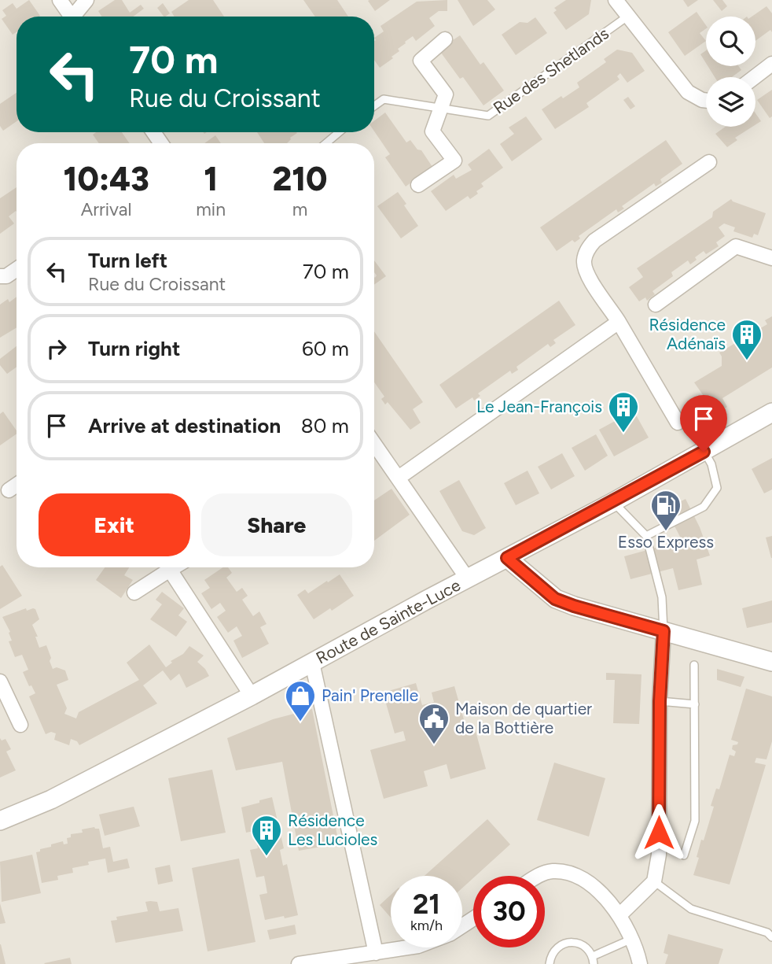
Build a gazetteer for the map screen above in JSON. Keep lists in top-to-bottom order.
{
  "streets": {
    "street": ["Route de Sainte-Luce"],
    "lane": ["Rue des Shetlands"]
  },
  "places": {
    "building": ["Résidence Adénaïs", "Le Jean-François", "Résidence Les Lucioles"],
    "fuel station": ["Esso Express"],
    "shop": ["Pain' Prenelle"],
    "public building": ["Maison de quartier de la Bottière"]
  },
  "page": {
    "turn": ["70 m", "Rue du Croissant"],
    "eta": [
      "10:43",
      "Arrival",
      "1",
      "min",
      "210",
      "m"
    ],
    "list": [
      {
        "name": "Turn left",
        "note": "Rue du Croissant",
        "value": "70 m"
      },
      {
        "name": "Turn right",
        "value": "60 m"
      },
      {
        "name": "Arrive at destination",
        "value": "80 m"
      }
    ],
    "buttons": ["Exit", "Share"],
    "speed": "21 km/h",
    "limit": "30"
  }
}
